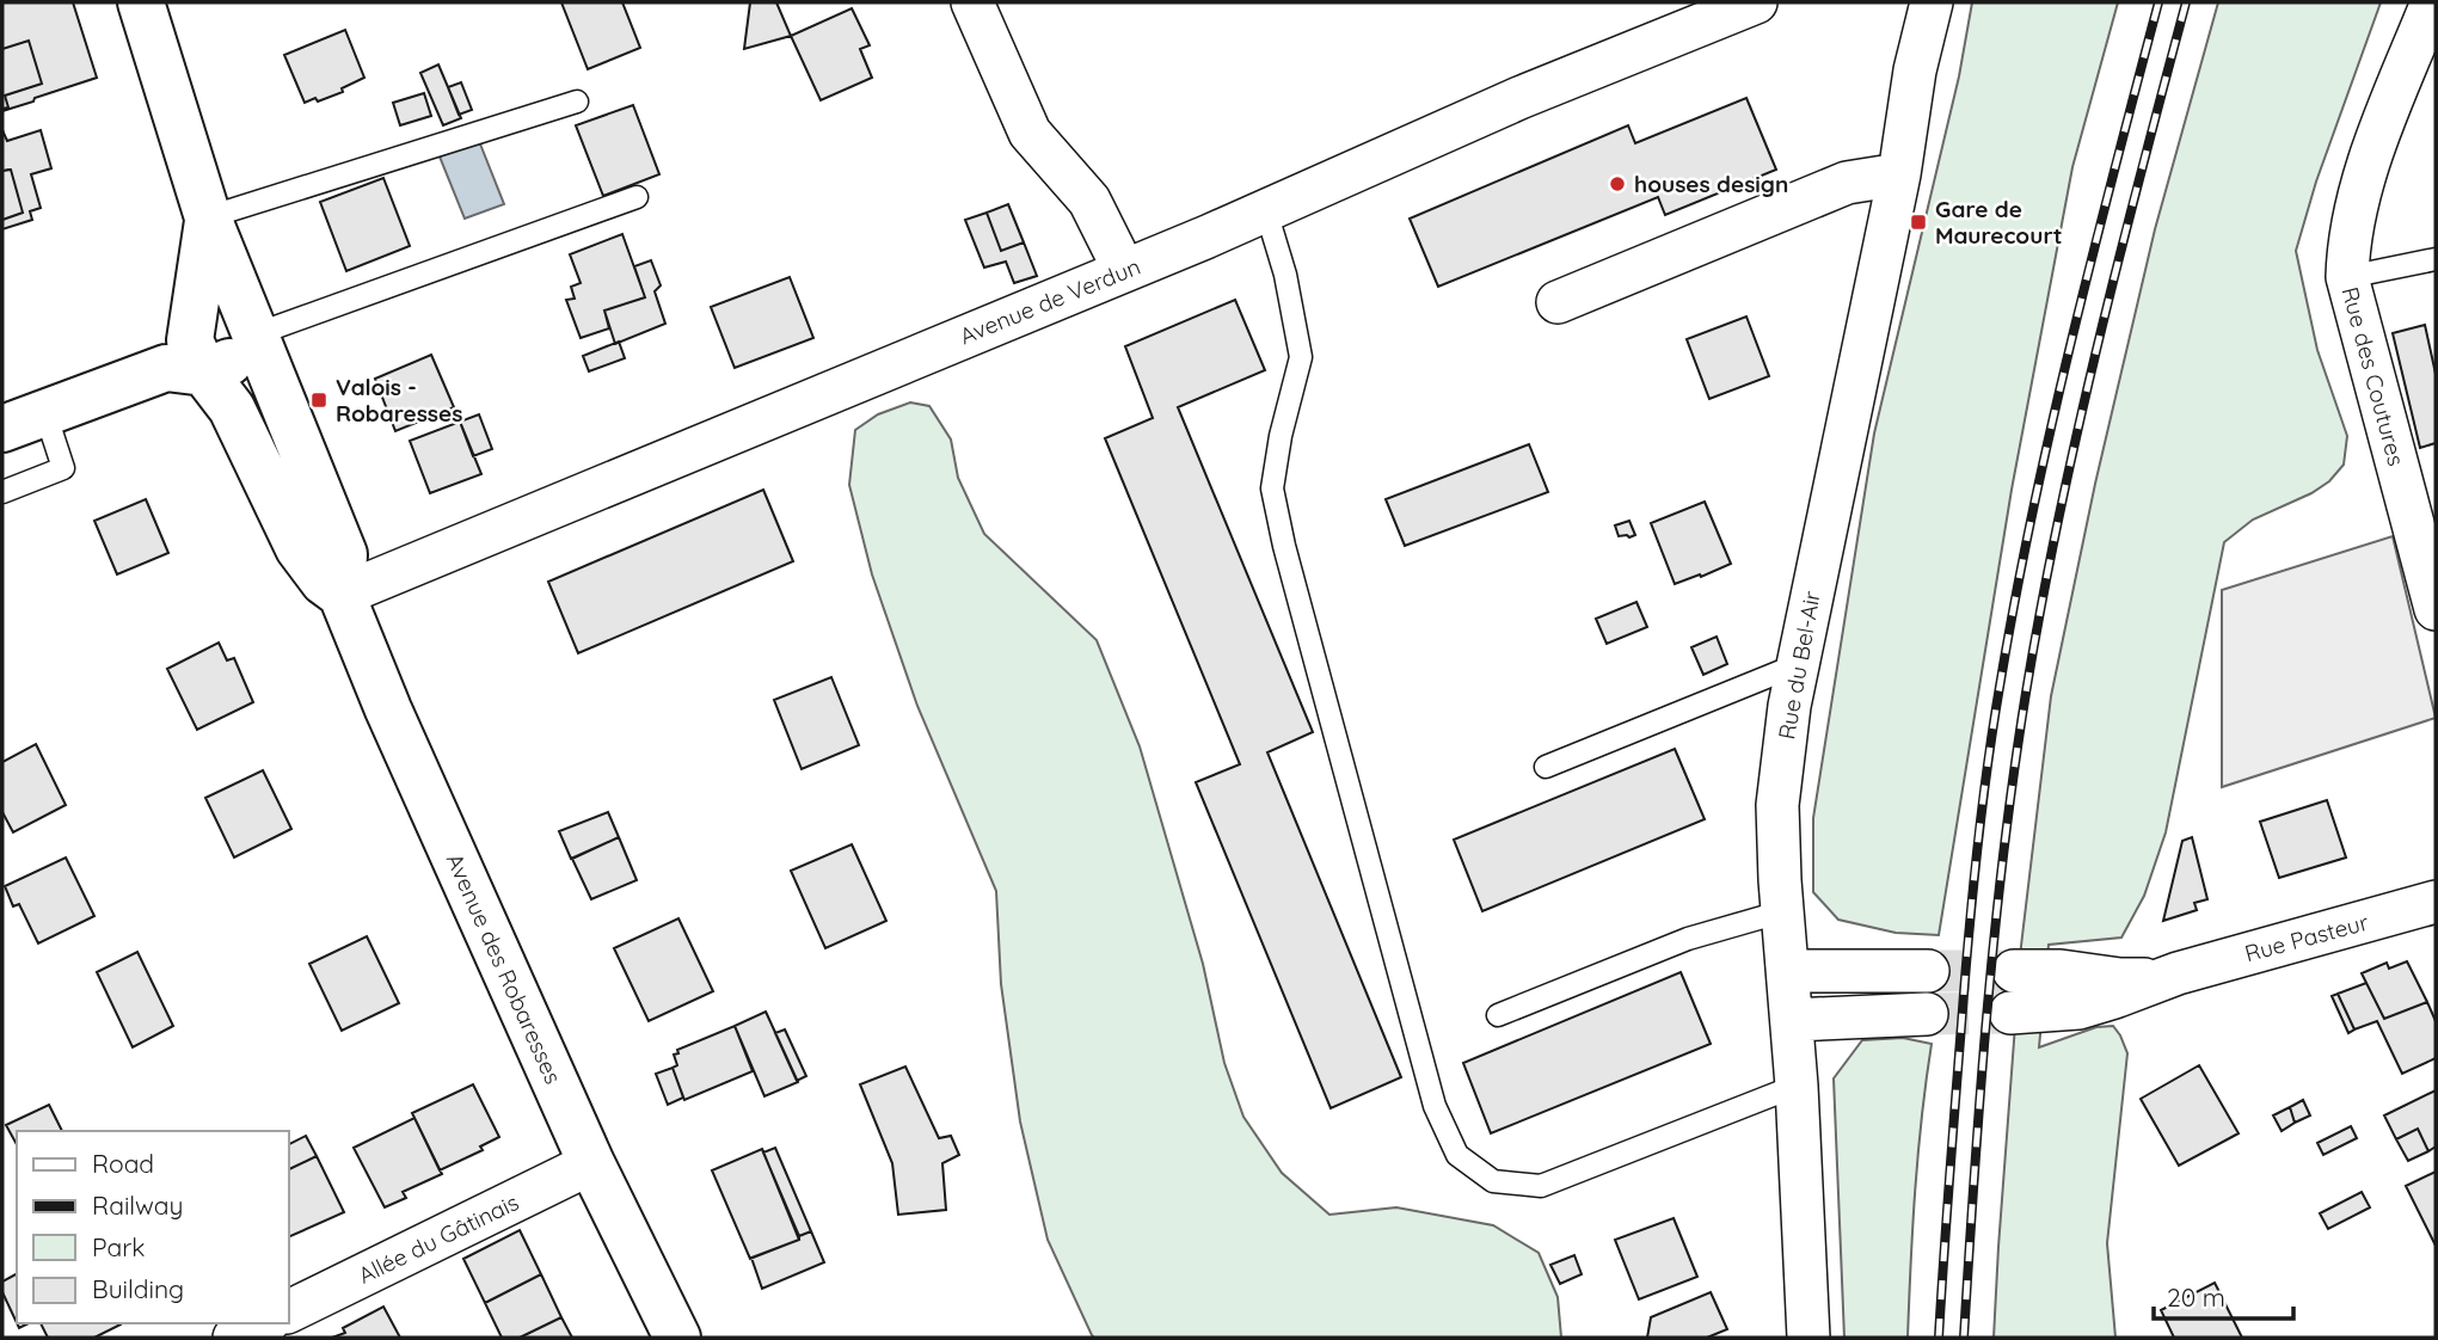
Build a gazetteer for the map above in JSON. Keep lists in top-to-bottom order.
{
  "streets": {
    "street": [
      "Avenue de Verdun",
      "Rue des Coutures",
      "Rue du Bel-Air",
      "Rue Pasteur",
      "Avenue des Robaresses",
      "Allée du Gâtinais"
    ]
  },
  "crossings": [
    ["Avenue de Verdun", "Avenue des Robaresses"],
    ["Avenue des Robaresses", "Allée du Gâtinais"]
  ],
  "places": {
    "other": ["houses design"],
    "transit": ["Gare de Maurecourt", "Valois - Robaresses"]
  },
  "legend": [
    "Road",
    "Railway",
    "Park",
    "Building"
  ],
  "scale_bar": "20 m"
}
